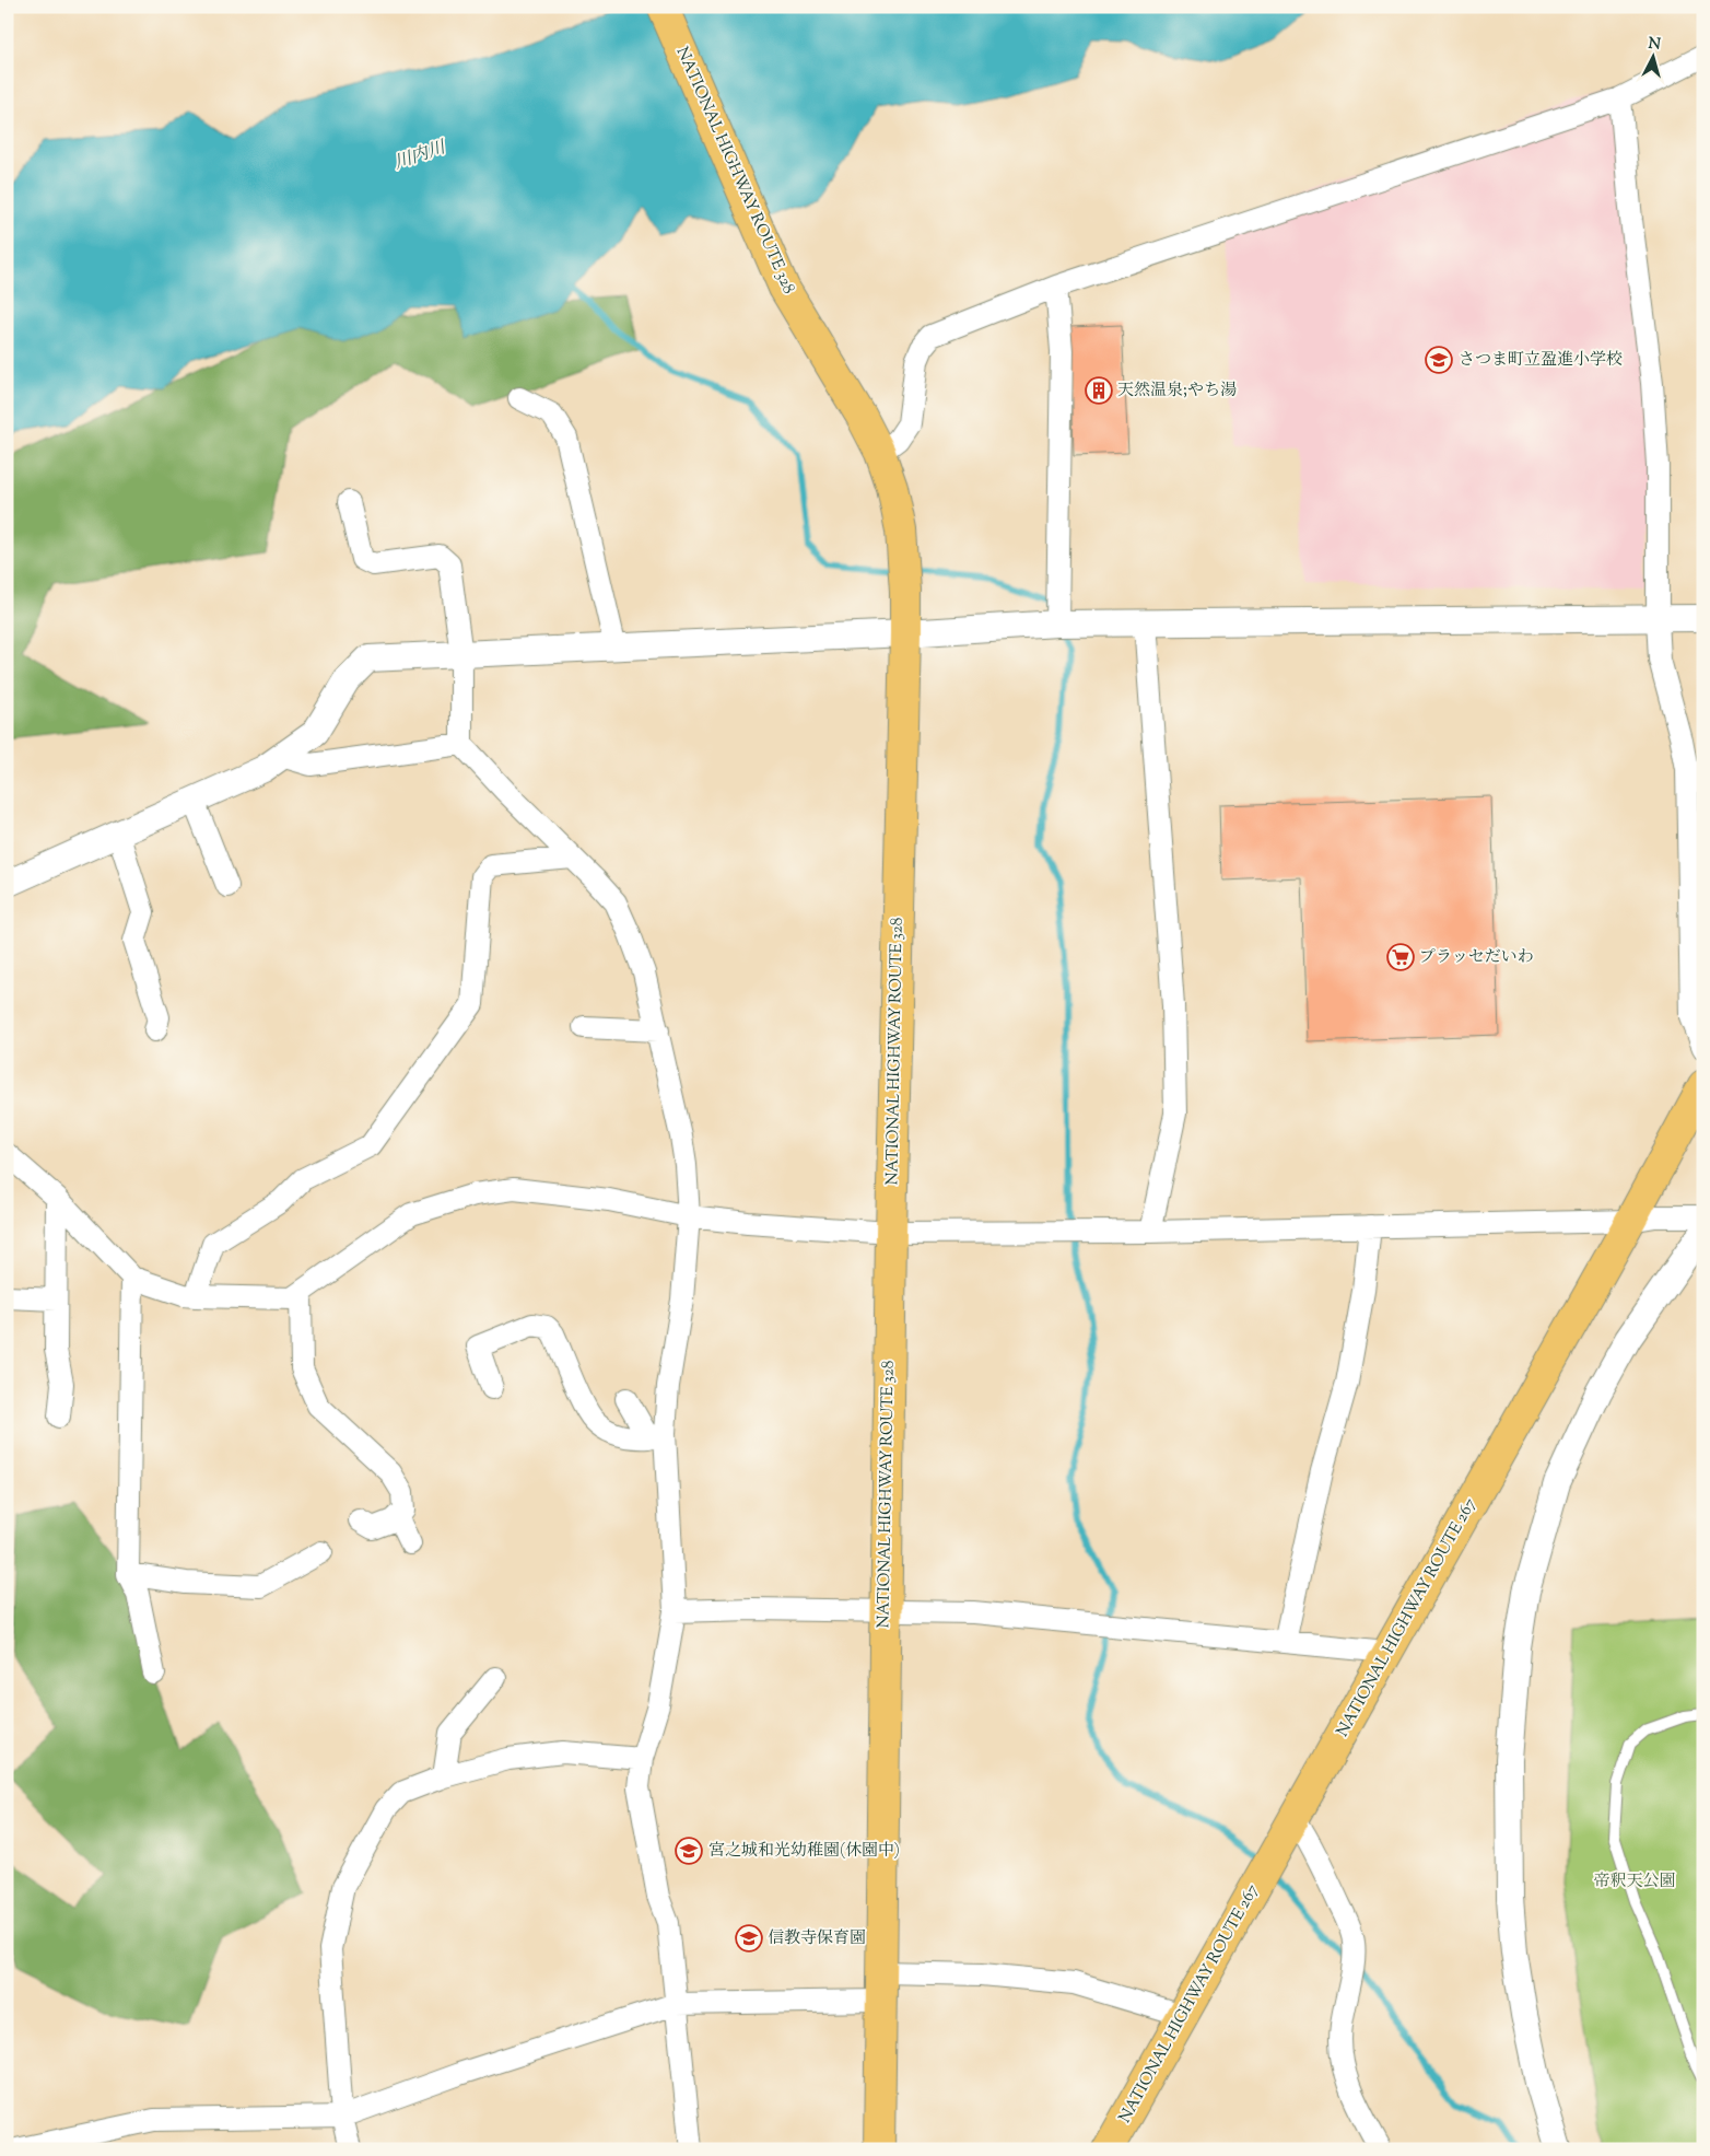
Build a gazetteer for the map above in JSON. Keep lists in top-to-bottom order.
{
  "streets": {
    "highway": ["NATIONAL HIGHWAY ROUTE 328", "NATIONAL HIGHWAY ROUTE 267"]
  },
  "water": ["川内川"],
  "parks": ["帝釈天公園"],
  "places": {
    "school or university": ["さつま町立盈進小学校", "宮之城和光幼稚園(休園中)", "信教寺保育園"],
    "building": ["天然温泉;やち湯"],
    "supermarket": ["プラッセだいわ"]
  },
  "north": "top"
}
